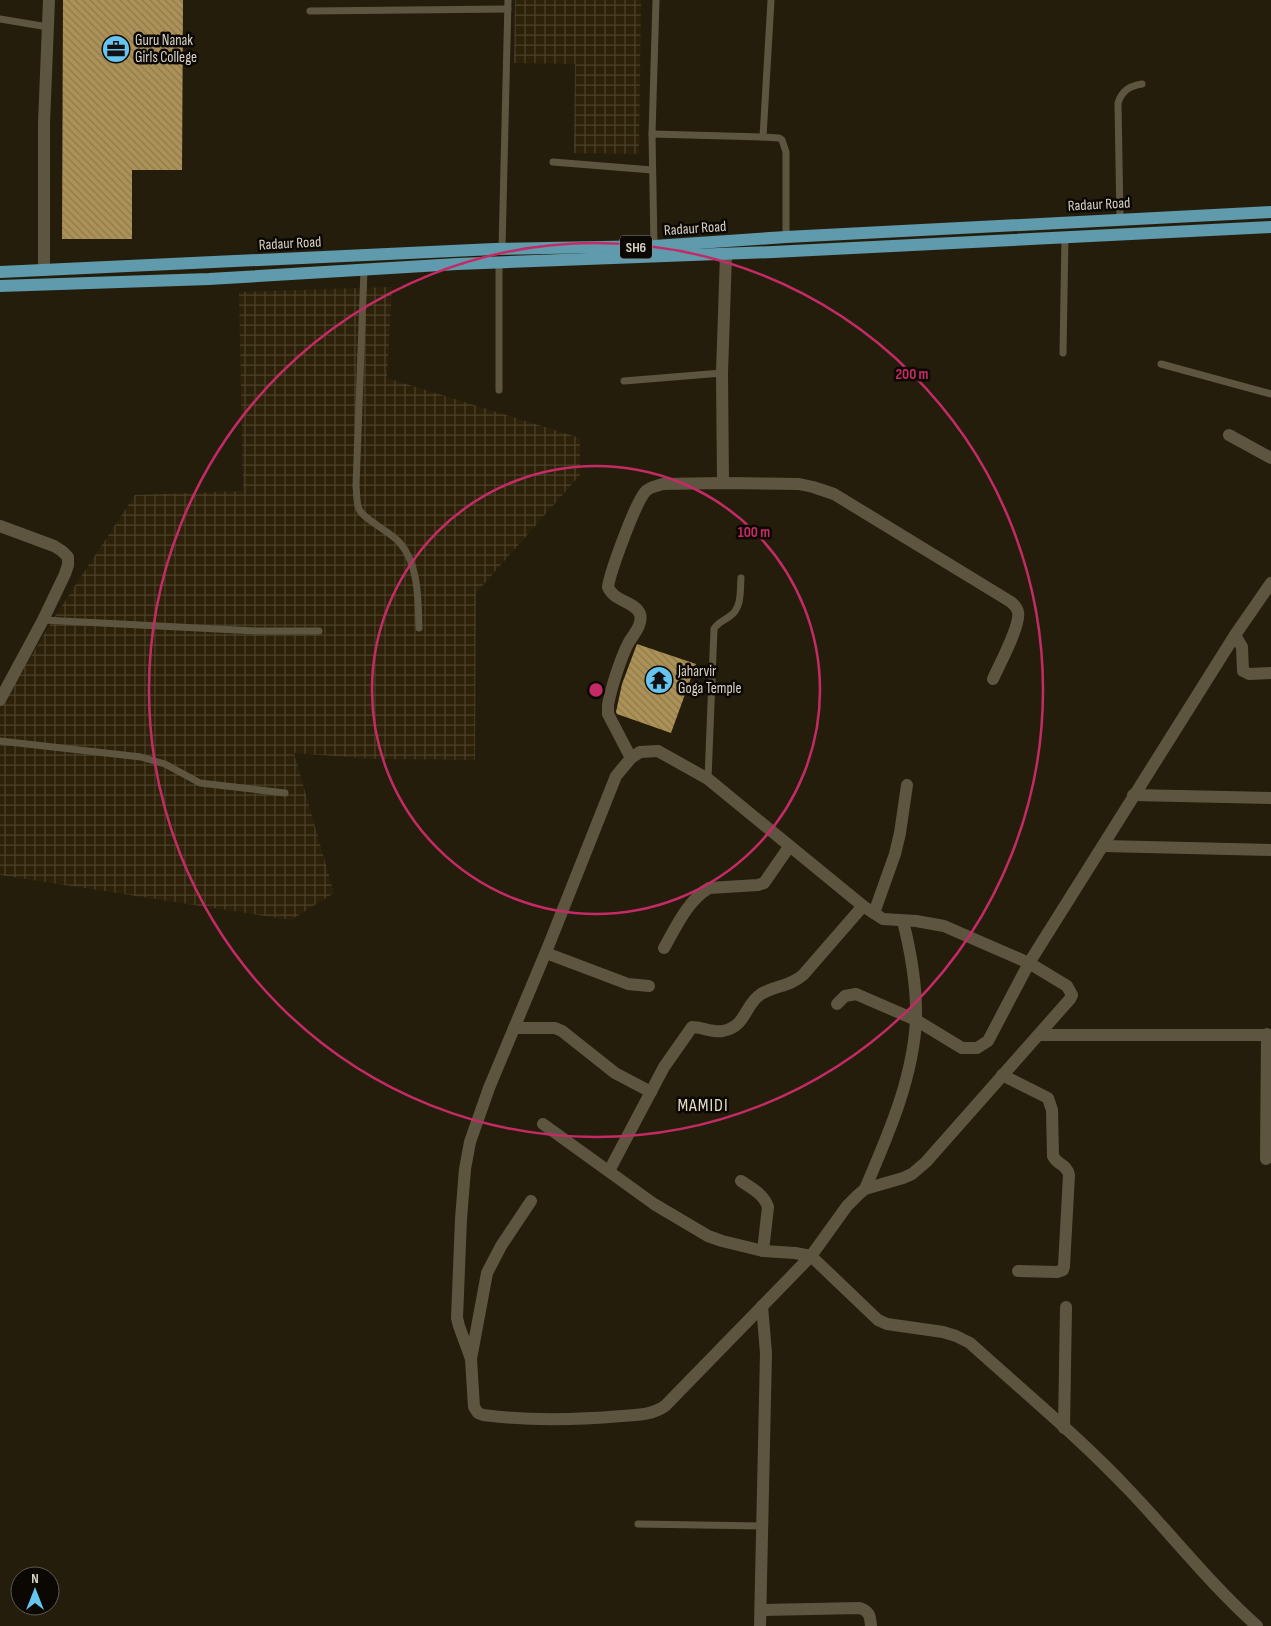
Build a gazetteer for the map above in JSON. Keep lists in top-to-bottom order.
{
  "streets": {
    "main road": ["Radaur Road", "SH6"]
  },
  "districts": ["MAMIDI"],
  "places": {
    "office": ["Guru Nanak Girls College"],
    "temple": ["Jaharvir Goga Temple"]
  },
  "north": "top",
  "rings": ["200 m", "100 m"]
}
